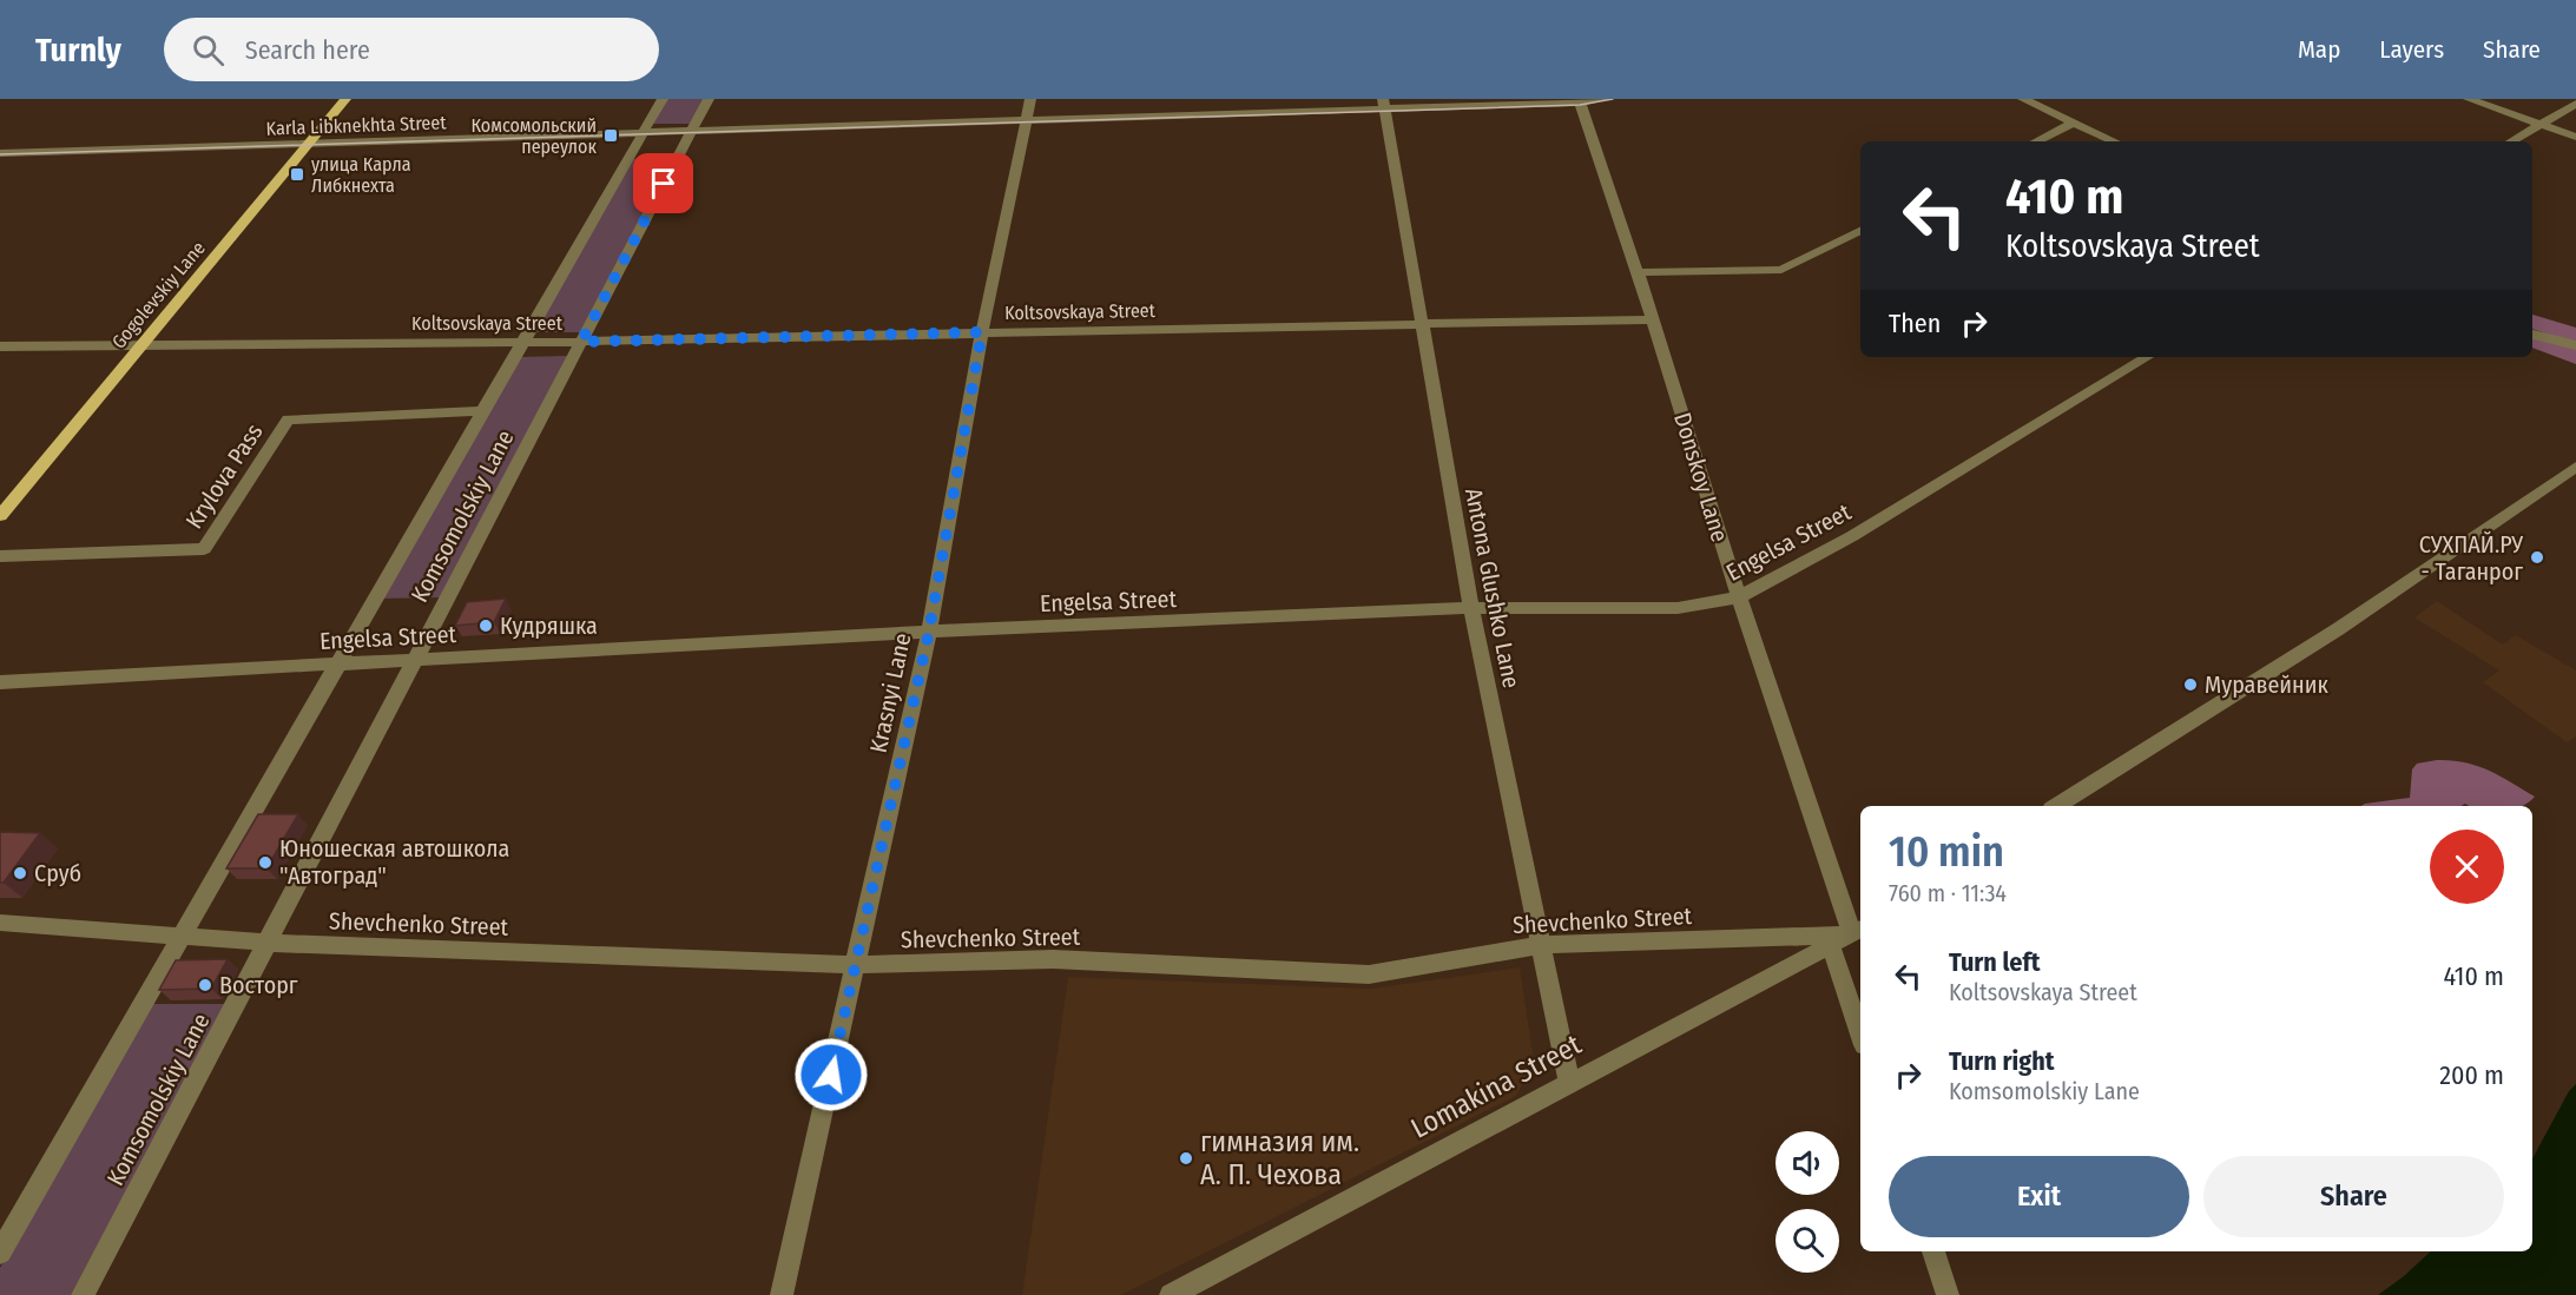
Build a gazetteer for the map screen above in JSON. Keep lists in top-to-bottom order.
{
  "streets": {
    "main road": ["Gogolevskiy Lane"],
    "street": [
      "Karla Libknekhta Street",
      "Koltsovskaya Street",
      "Krylova Pass",
      "Donskoy Lane",
      "Komsomolskiy Lane",
      "Engelsa Street",
      "Antona Glushko Lane",
      "Krasnyi Lane",
      "Shevchenko Street",
      "Lomakina Street"
    ]
  },
  "crossings": [
    ["Karla Libknekhta Street", "Gogolevskiy Lane"],
    ["Karla Libknekhta Street", "Donskoy Lane"],
    ["Karla Libknekhta Street", "Komsomolskiy Lane"],
    ["Karla Libknekhta Street", "Antona Glushko Lane"],
    ["Karla Libknekhta Street", "Krasnyi Lane"],
    ["Gogolevskiy Lane", "Koltsovskaya Street"],
    ["Koltsovskaya Street", "Donskoy Lane"],
    ["Koltsovskaya Street", "Komsomolskiy Lane"],
    ["Koltsovskaya Street", "Antona Glushko Lane"],
    ["Koltsovskaya Street", "Krasnyi Lane"],
    ["Krylova Pass", "Komsomolskiy Lane"],
    ["Donskoy Lane", "Engelsa Street"],
    ["Donskoy Lane", "Shevchenko Street"],
    ["Donskoy Lane", "Lomakina Street"],
    ["Komsomolskiy Lane", "Engelsa Street"],
    ["Komsomolskiy Lane", "Shevchenko Street"],
    ["Engelsa Street", "Antona Glushko Lane"],
    ["Engelsa Street", "Krasnyi Lane"],
    ["Antona Glushko Lane", "Shevchenko Street"],
    ["Antona Glushko Lane", "Lomakina Street"],
    ["Krasnyi Lane", "Shevchenko Street"],
    ["Shevchenko Street", "Lomakina Street"]
  ],
  "places": {
    "transit": ["Комсомольский переулок", "улица Карла Либкнехта"],
    "other": [
      "СУХПАЙ.РУ - Таганрог",
      "Кудряшка",
      "Муравейник",
      "Юношеская автошкола \"Автоград\"",
      "Сруб",
      "Восторг",
      "гимназия им. А. П. Чехова"
    ]
  },
  "page": {
    "header": "Turnly",
    "search": "Search here",
    "nav": ["Map", "Layers", "Share"],
    "turn": ["410 m", "Koltsovskaya Street"],
    "then": "Then",
    "heading": ["10 min", "760 m · 11:34"],
    "list": [
      {
        "name": "Turn left",
        "note": "Koltsovskaya Street",
        "value": "410 m"
      },
      {
        "name": "Turn right",
        "note": "Komsomolskiy Lane",
        "value": "200 m"
      }
    ],
    "buttons": ["Exit", "Share"]
  }
}
